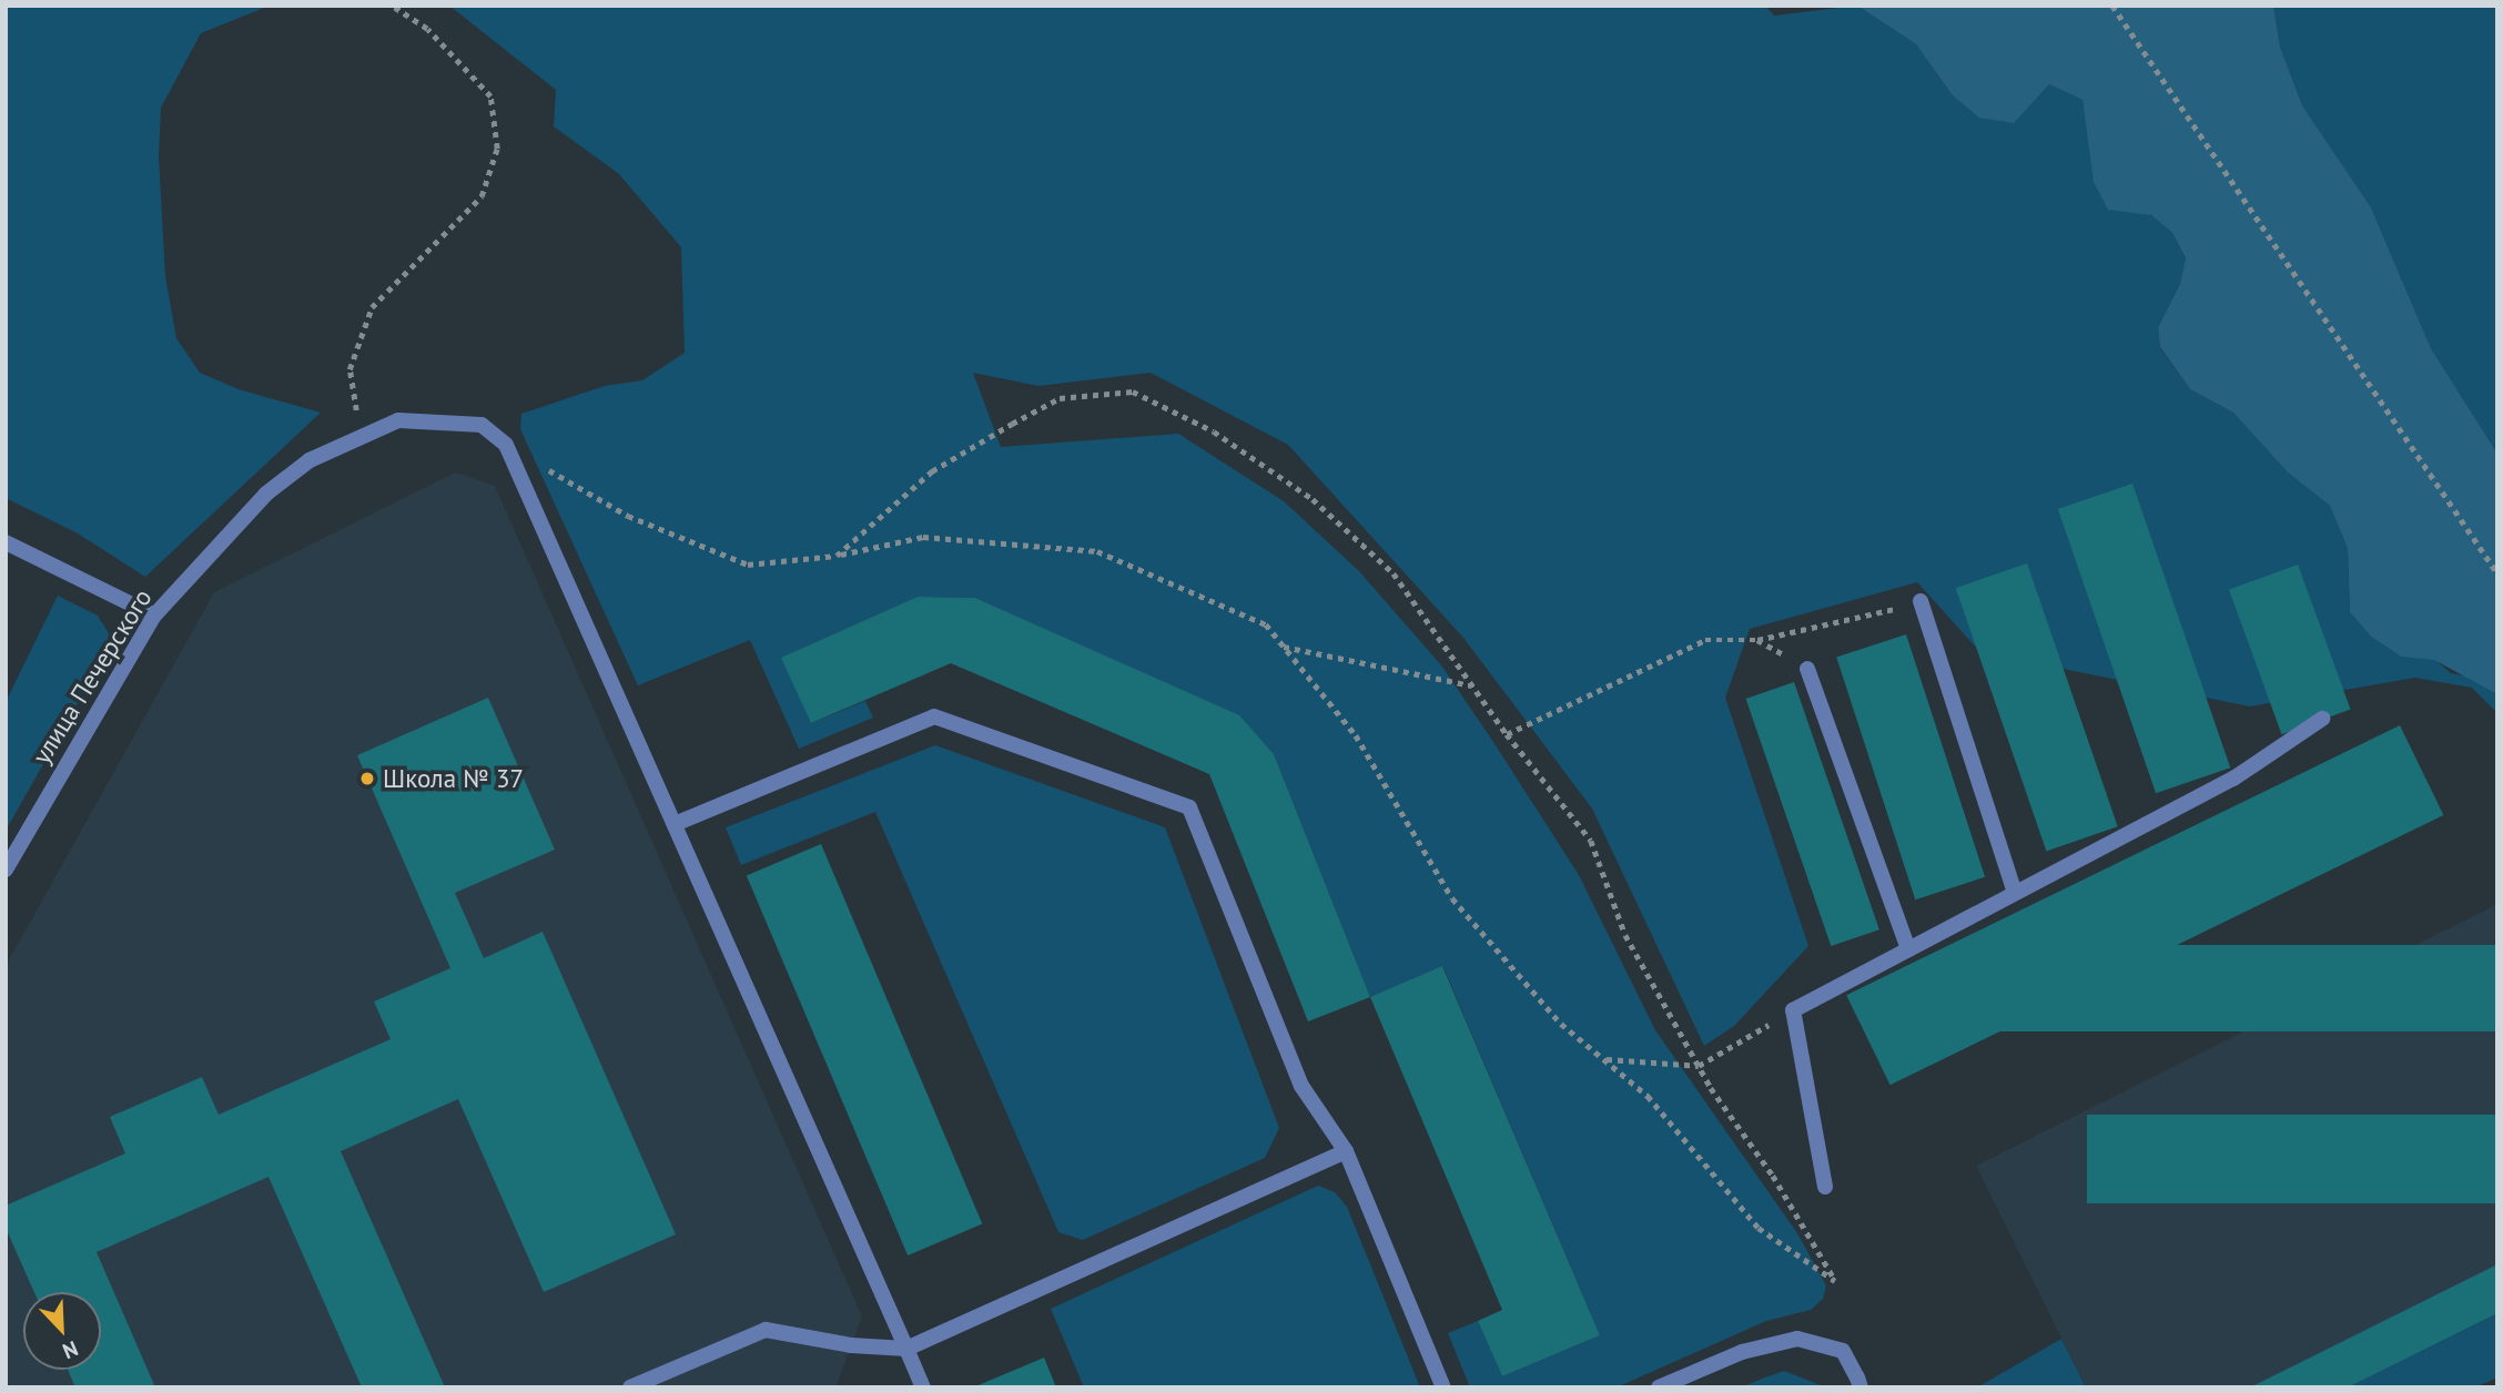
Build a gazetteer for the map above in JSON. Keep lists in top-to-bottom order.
{
  "streets": {
    "lane": ["улица Печерского"]
  },
  "places": ["Школа № 37"],
  "north": "bottom right"
}
